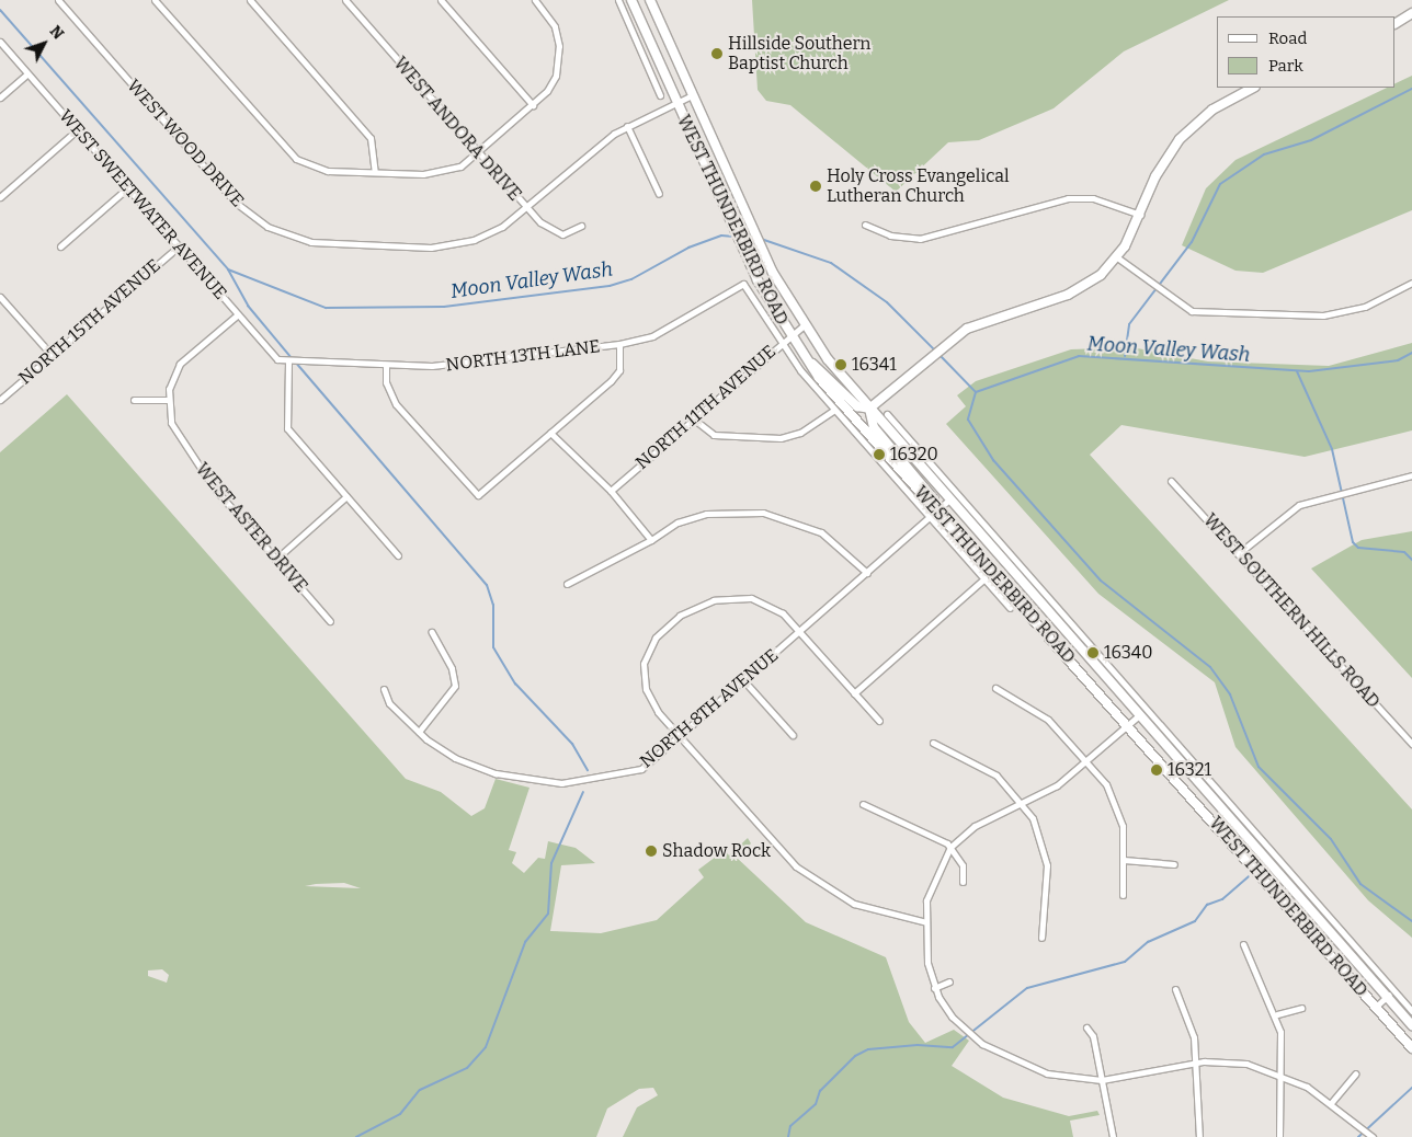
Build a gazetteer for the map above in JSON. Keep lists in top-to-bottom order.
{
  "streets": {
    "main road": ["WEST THUNDERBIRD ROAD"],
    "street": [
      "WEST ANDORA DRIVE",
      "WEST WOOD DRIVE",
      "WEST SWEETWATER AVENUE",
      "NORTH 15TH AVENUE",
      "NORTH 13TH LANE",
      "NORTH 11TH AVENUE",
      "WEST ASTER DRIVE",
      "WEST SOUTHERN HILLS ROAD",
      "NORTH 8TH AVENUE"
    ]
  },
  "crossings": [
    ["WEST ANDORA DRIVE", "WEST WOOD DRIVE"],
    ["WEST WOOD DRIVE", "WEST THUNDERBIRD ROAD"],
    ["WEST SWEETWATER AVENUE", "NORTH 15TH AVENUE"],
    ["WEST SWEETWATER AVENUE", "NORTH 13TH LANE"],
    ["WEST THUNDERBIRD ROAD", "NORTH 13TH LANE"],
    ["WEST THUNDERBIRD ROAD", "NORTH 11TH AVENUE"],
    ["WEST THUNDERBIRD ROAD", "NORTH 8TH AVENUE"]
  ],
  "water": ["Moon Valley Wash"],
  "places": [
    "Hillside Southern Baptist Church",
    "Holy Cross Evangelical Lutheran Church",
    "16341",
    "16320",
    "16340",
    "16321",
    "Shadow Rock"
  ],
  "legend": ["Road", "Park"],
  "north": "top right"
}
